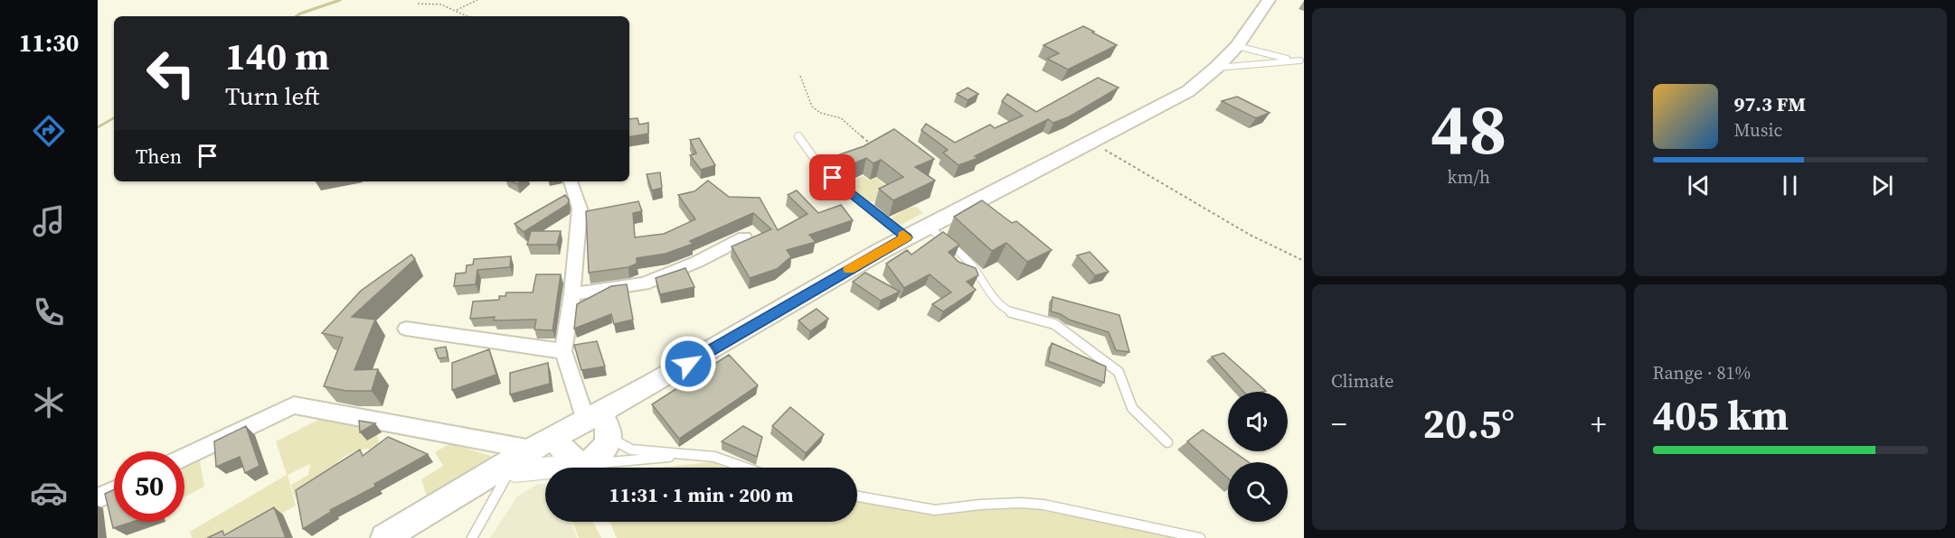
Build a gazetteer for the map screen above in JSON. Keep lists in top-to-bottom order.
{
  "page": {
    "tabs": "11:30",
    "tile": [
      ["48", "km/h"],
      "Climate",
      ["Range · 81%", "405 km"]
    ],
    "turn": ["140 m", "Turn left"],
    "song": ["97.3 FM", "Music"],
    "then": "Then",
    "heat": ["−", "20.5°", "+"],
    "limit": "50",
    "trip": "11:31 · 1 min · 200 m"
  }
}
